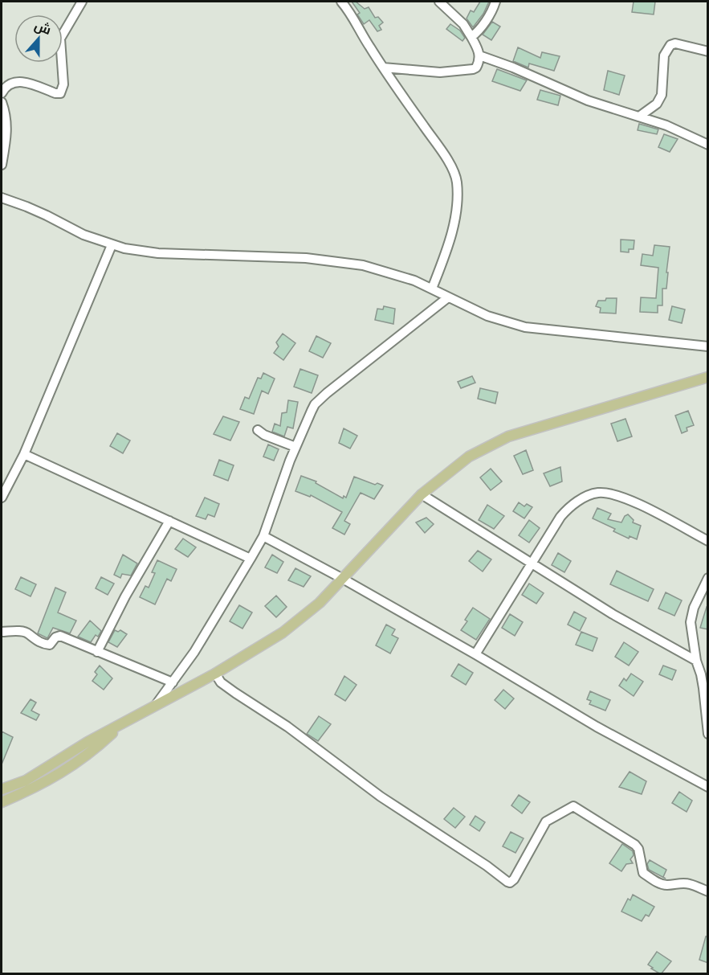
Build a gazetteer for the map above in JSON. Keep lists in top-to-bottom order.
{
  "north": "top"
}
